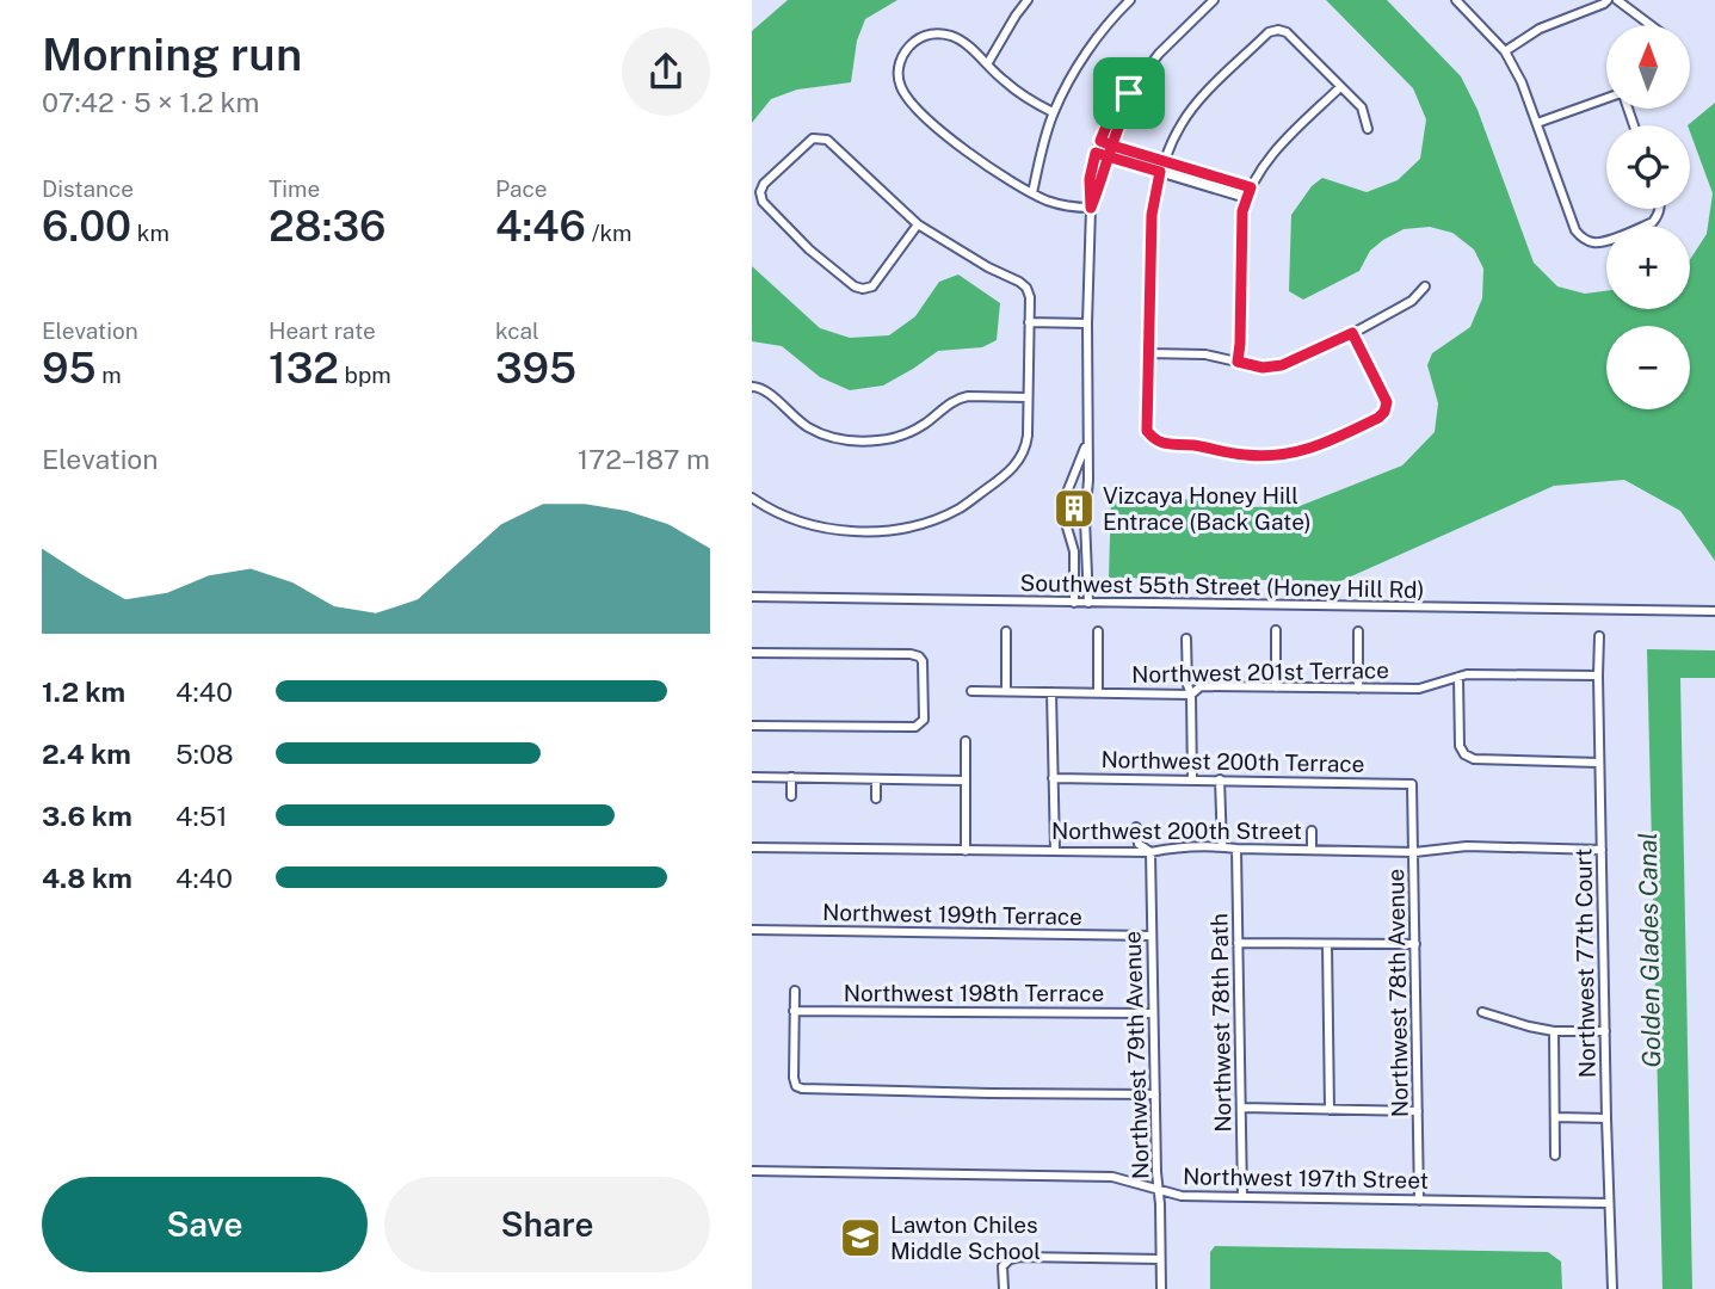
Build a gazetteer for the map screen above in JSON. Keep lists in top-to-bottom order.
{
  "streets": {
    "street": [
      "Southwest 55th Street (Honey Hill Rd)",
      "Northwest 201st Terrace",
      "Northwest 200th Terrace",
      "Northwest 200th Street",
      "Northwest 199th Terrace",
      "Northwest 77th Court",
      "Northwest 198th Terrace",
      "Northwest 78th Avenue",
      "Northwest 78th Path",
      "Northwest 79th Avenue",
      "Northwest 197th Street"
    ]
  },
  "crossings": [
    ["Northwest 201st Terrace", "Northwest 77th Court"],
    ["Northwest 200th Terrace", "Northwest 78th Avenue"],
    ["Northwest 200th Street", "Northwest 77th Court"],
    ["Northwest 200th Street", "Northwest 78th Avenue"],
    ["Northwest 200th Street", "Northwest 78th Path"],
    ["Northwest 200th Street", "Northwest 79th Avenue"],
    ["Northwest 199th Terrace", "Northwest 79th Avenue"],
    ["Northwest 77th Court", "Northwest 197th Street"],
    ["Northwest 198th Terrace", "Northwest 79th Avenue"],
    ["Northwest 78th Avenue", "Northwest 197th Street"],
    ["Northwest 78th Path", "Northwest 197th Street"],
    ["Northwest 79th Avenue", "Northwest 197th Street"]
  ],
  "water": ["Golden Glades Canal"],
  "places": {
    "building": ["Vizcaya Honey Hill Entrace (Back Gate)"],
    "school or university": ["Lawton Chiles Middle School"]
  },
  "north": "top",
  "page": {
    "heading": ["Morning run", "07:42 · 5 × 1.2 km"],
    "map_buttons": ["+", "−"],
    "stats": [
      ["Distance", "6.00 km"],
      ["Time", "28:36"],
      ["Pace", "4:46 /km"],
      ["Elevation", "95 m"],
      ["Heart rate", "132 bpm"],
      ["kcal", "395"]
    ],
    "chart": ["Elevation", "172–187 m"],
    "list": [
      {
        "name": "1.2 km",
        "note": "4:40"
      },
      {
        "name": "2.4 km",
        "note": "5:08"
      },
      {
        "name": "3.6 km",
        "note": "4:51"
      },
      {
        "name": "4.8 km",
        "note": "4:40"
      }
    ],
    "buttons": ["Save", "Share"]
  }
}
